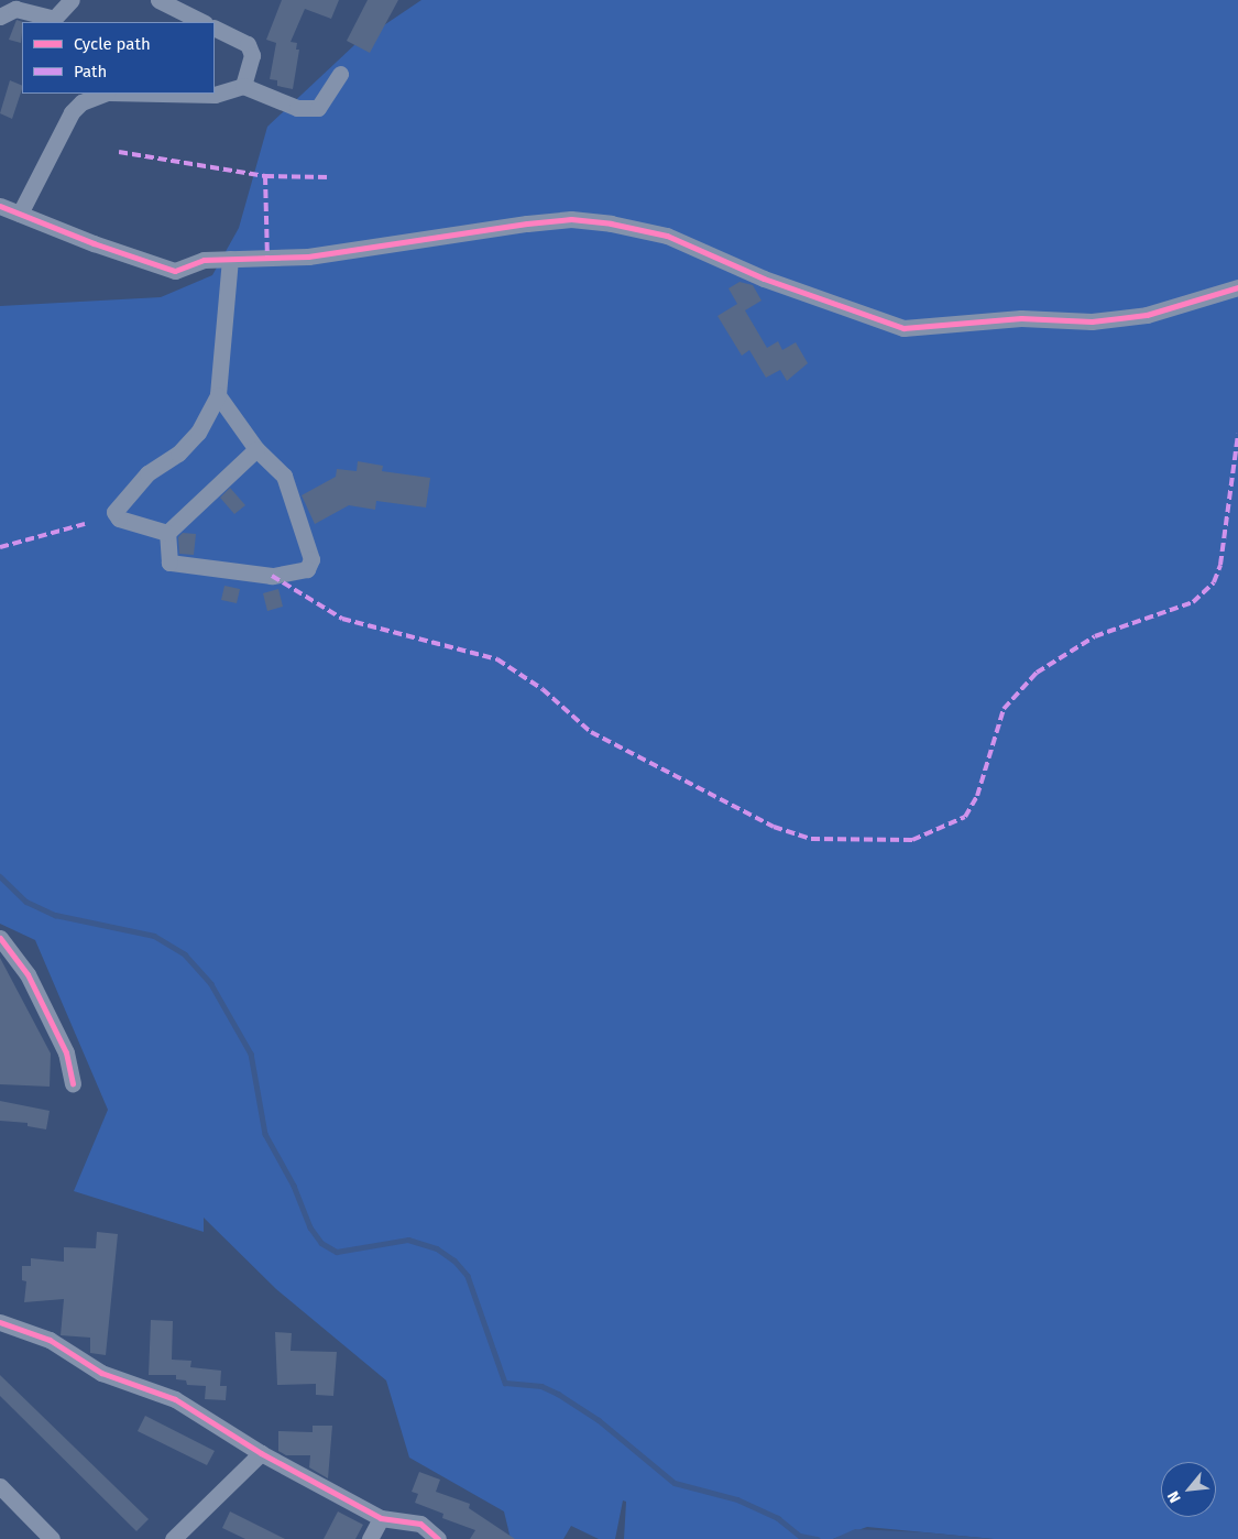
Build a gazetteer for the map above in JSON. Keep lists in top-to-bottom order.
{
  "legend": ["Cycle path", "Path"],
  "north": "bottom left"
}
